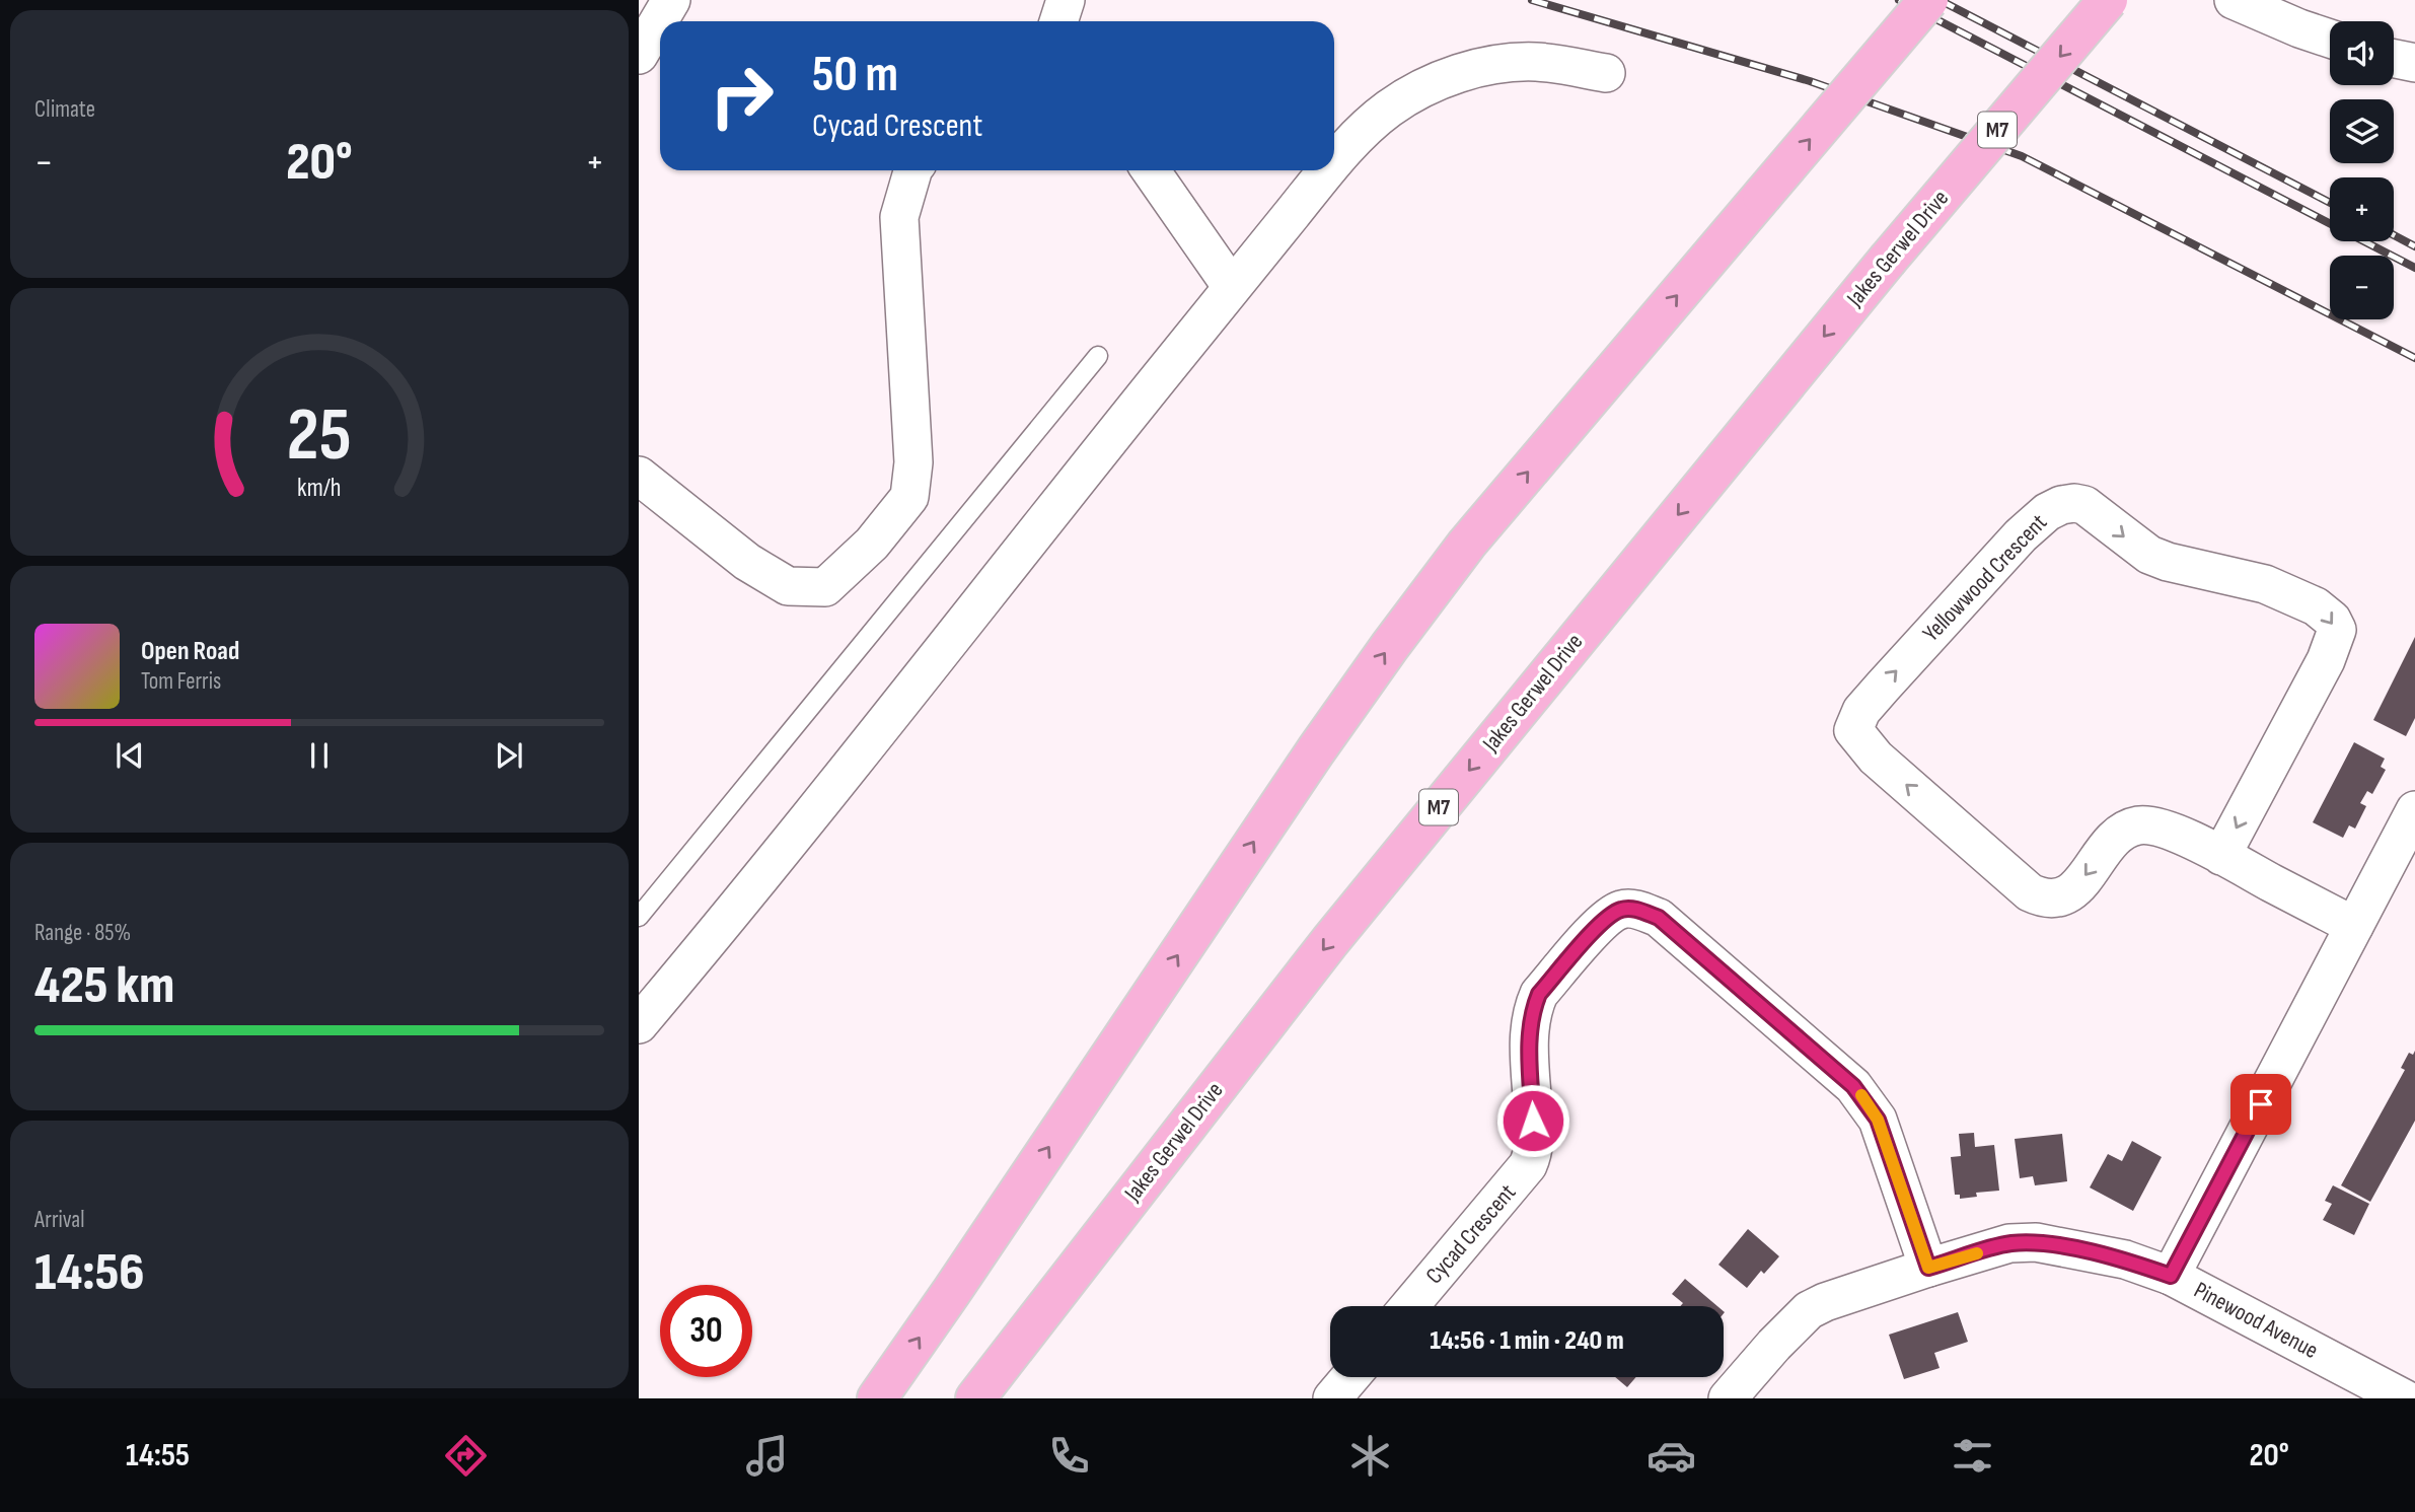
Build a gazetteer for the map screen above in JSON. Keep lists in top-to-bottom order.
{
  "streets": {
    "highway": ["M7", "Jakes Gerwel Drive"],
    "street": ["Yellowwood Crescent", "Cycad Crescent", "Pinewood Avenue"]
  },
  "crossings": [
    ["Cycad Crescent", "Pinewood Avenue"]
  ],
  "page": {
    "tile": [
      "Climate",
      ["Range · 85%", "425 km"],
      ["Arrival", "14:56"]
    ],
    "map_buttons": ["+", "−"],
    "turn": ["50 m", "Cycad Crescent"],
    "heat": ["−", "20°", "+"],
    "song": ["Open Road", "Tom Ferris"],
    "limit": "30",
    "trip": "14:56 · 1 min · 240 m",
    "tabs": ["14:55", "20°"],
    "gauge": ["25", "km/h"]
  }
}
